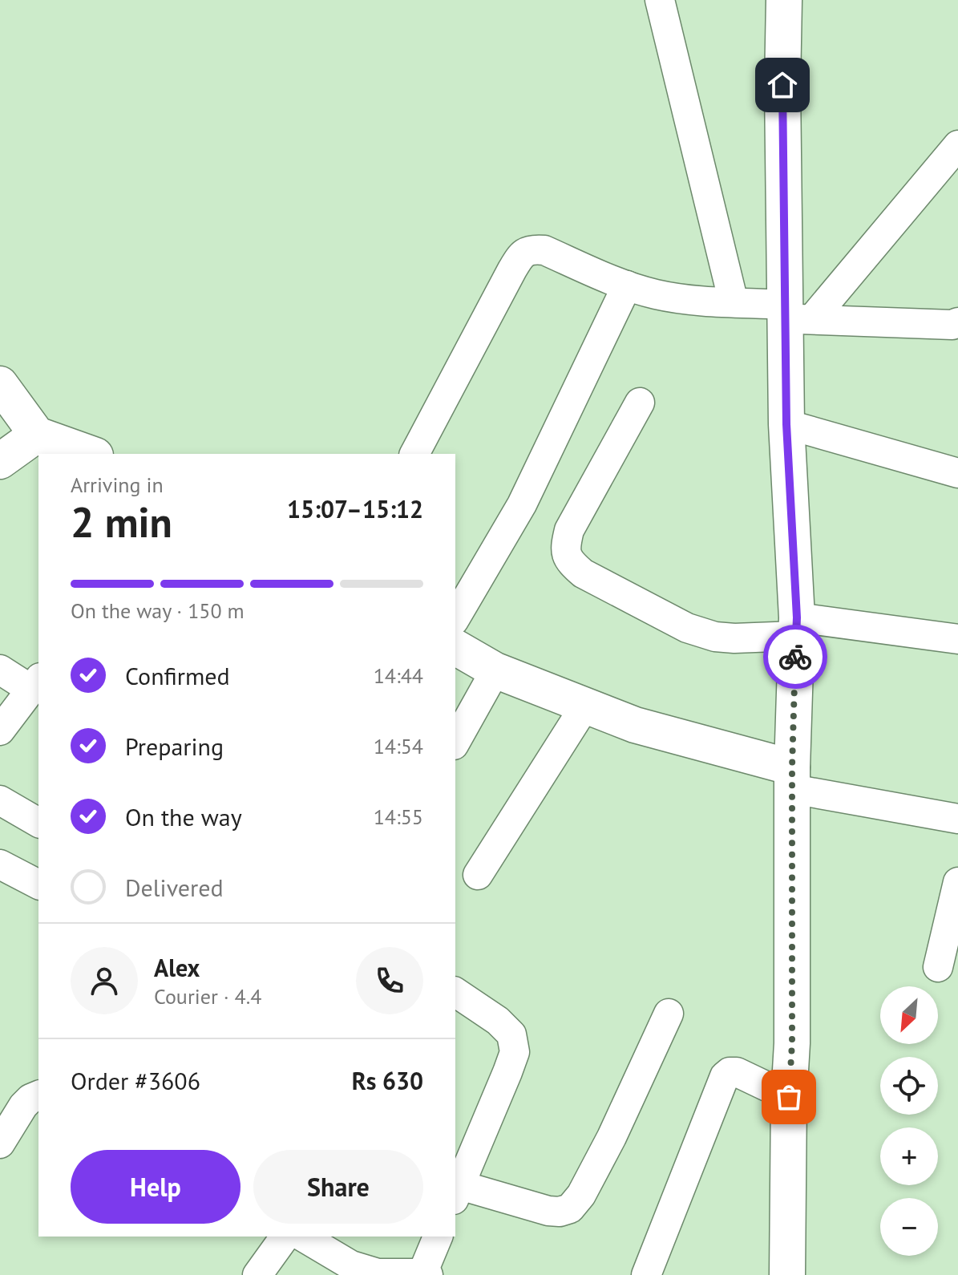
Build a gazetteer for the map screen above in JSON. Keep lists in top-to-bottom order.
{
  "north": "bottom left",
  "page": {
    "heading": ["2 min", "Arriving in", "15:07–15:12"],
    "panel": [
      "Alex",
      "Courier · 4.4",
      "Order #3606",
      "Rs 630"
    ],
    "bar": "On the way · 150 m",
    "list": [
      ["Confirmed", "14:44"],
      ["Preparing", "14:54"],
      ["On the way", "14:55"],
      "Delivered"
    ],
    "map_buttons": ["+", "−"],
    "buttons": ["Help", "Share"]
  }
}
